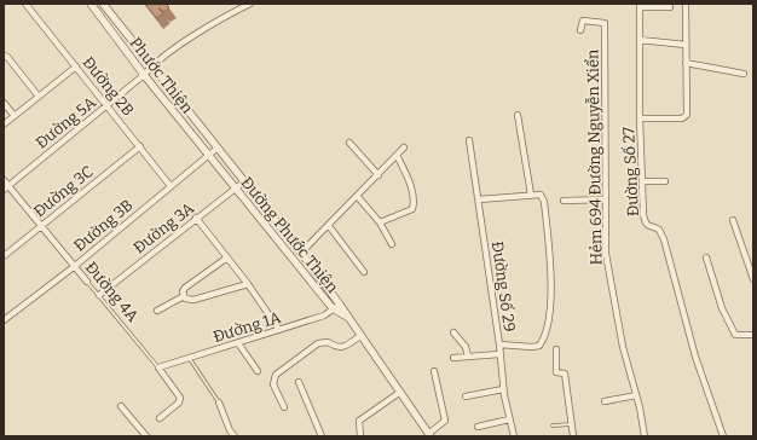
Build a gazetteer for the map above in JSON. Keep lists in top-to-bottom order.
{
  "streets": {
    "street": [
      "Phước Thiện",
      "Đường 2B",
      "Đường 5A",
      "Hẻm 694 Đường Nguyễn Xiển",
      "Đường Số 27",
      "Đường 3C",
      "Đường 3B",
      "Đường 3A",
      "Đường Phước Thiện",
      "Đường Số 29",
      "Đường 4A",
      "Đường 1A"
    ]
  },
  "crossings": [
    ["Phước Thiện", "Đường 5A"],
    ["Phước Thiện", "Đường 3B"],
    ["Phước Thiện", "Đường Phước Thiện"],
    ["Đường 2B", "Đường 5A"],
    ["Đường 2B", "Đường 3C"],
    ["Đường 2B", "Đường 3B"],
    ["Đường 5A", "Đường 4A"],
    ["Đường 3C", "Đường 4A"],
    ["Đường 3B", "Đường 4A"],
    ["Đường 3A", "Đường Phước Thiện"],
    ["Đường 3A", "Đường 4A"],
    ["Đường Phước Thiện", "Đường 1A"],
    ["Đường 4A", "Đường 1A"]
  ]
}
